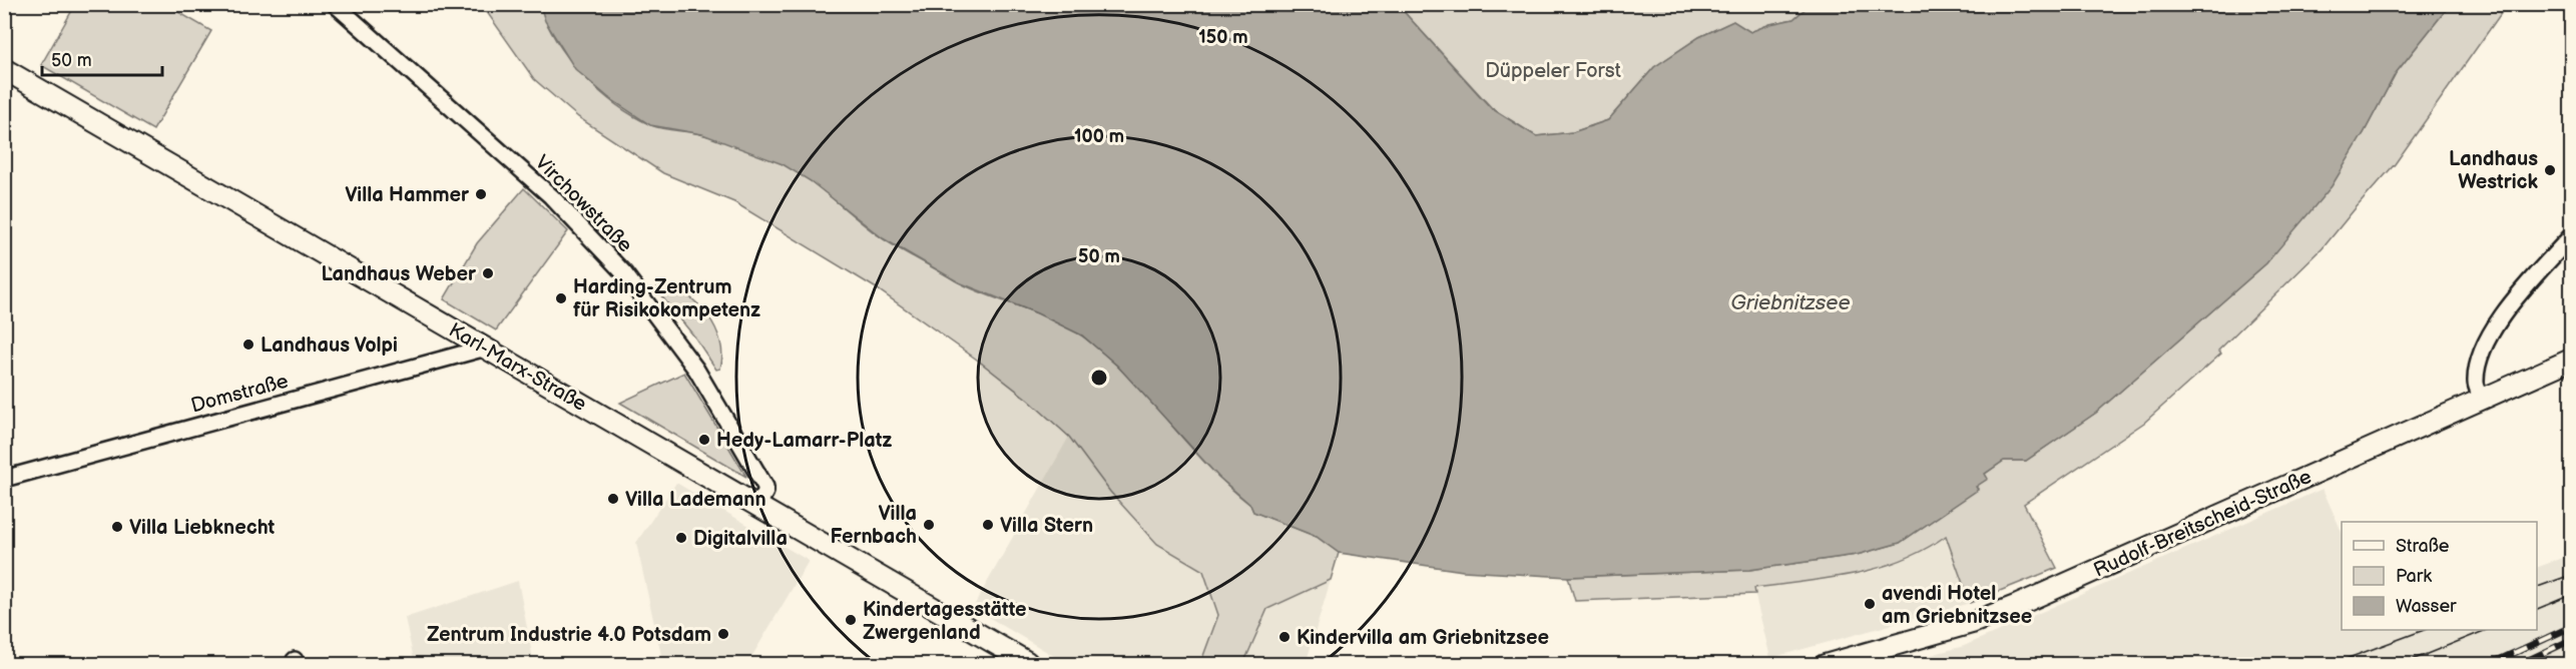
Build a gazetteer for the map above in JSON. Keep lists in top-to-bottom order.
{
  "streets": {
    "street": [
      "Virchowstraße",
      "Karl-Marx-Straße",
      "Domstraße",
      "Rudolf-Breitscheid-Straße"
    ]
  },
  "crossings": [
    ["Virchowstraße", "Karl-Marx-Straße"],
    ["Karl-Marx-Straße", "Domstraße"]
  ],
  "water": ["Griebnitzsee"],
  "parks": ["Düppeler Forst"],
  "places": [
    "Landhaus Westrick",
    "Villa Hammer",
    "Landhaus Weber",
    "Harding-Zentrum für Risikokompetenz",
    "Landhaus Volpi",
    "Hedy-Lamarr-Platz",
    "Villa Lademann",
    "Villa Fernbach",
    "Villa Stern",
    "Villa Liebknecht",
    "Digitalvilla",
    "avendi Hotel am Griebnitzsee",
    "Kindertagesstätte Zwergenland",
    "Zentrum Industrie 4.0 Potsdam",
    "Kindervilla am Griebnitzsee"
  ],
  "legend": ["Straße", "Park", "Wasser"],
  "scale_bar": "50 m",
  "rings": ["150 m", "100 m", "50 m"]
}
